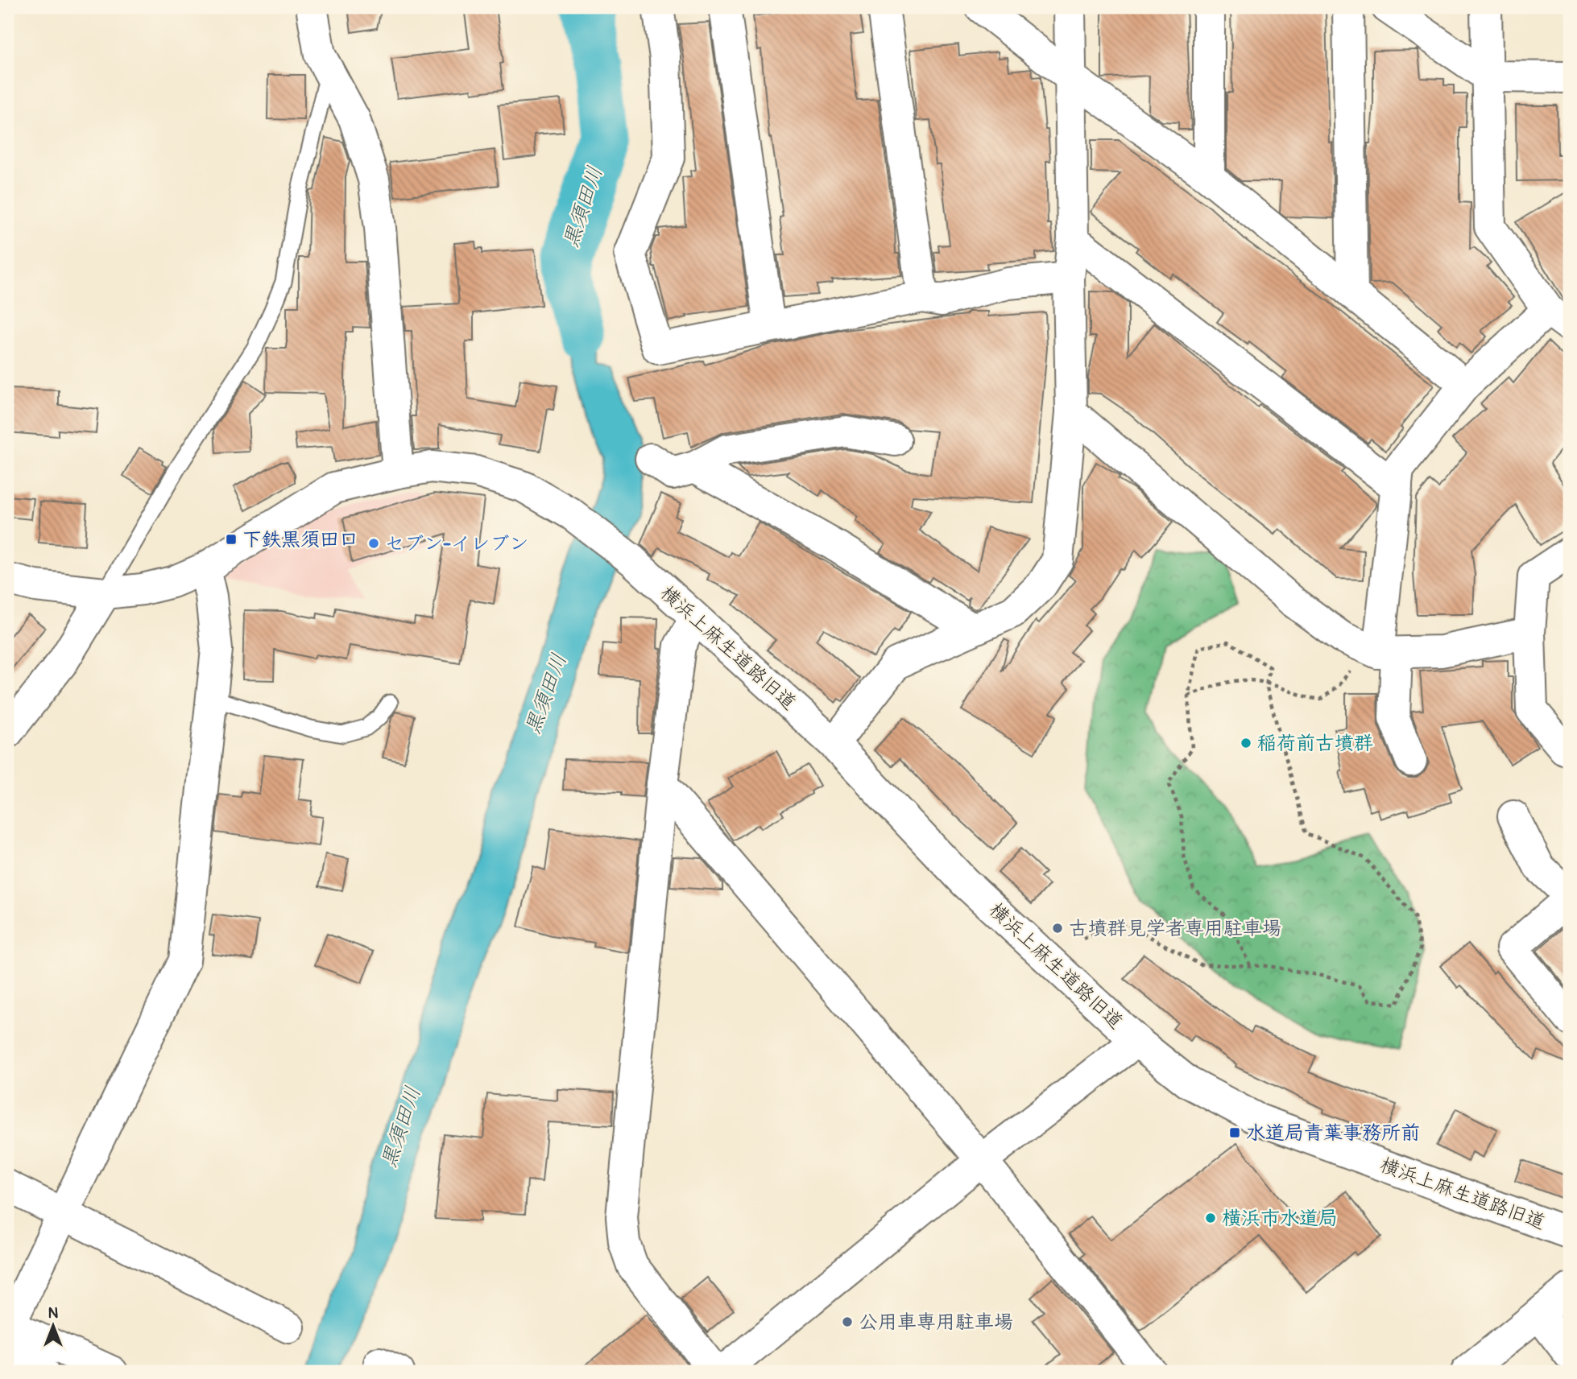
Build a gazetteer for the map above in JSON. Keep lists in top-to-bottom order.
{
  "streets": {
    "street": ["横浜上麻生道路旧道"]
  },
  "water": ["黒須田川"],
  "places": {
    "transit": ["下鉄黒須田口", "水道局青葉事務所前"],
    "other": [
      "セブン-イレブン",
      "稲荷前古墳群",
      "古墳群見学者専用駐車場",
      "横浜市水道局",
      "公用車専用駐車場"
    ]
  },
  "north": "top"
}
